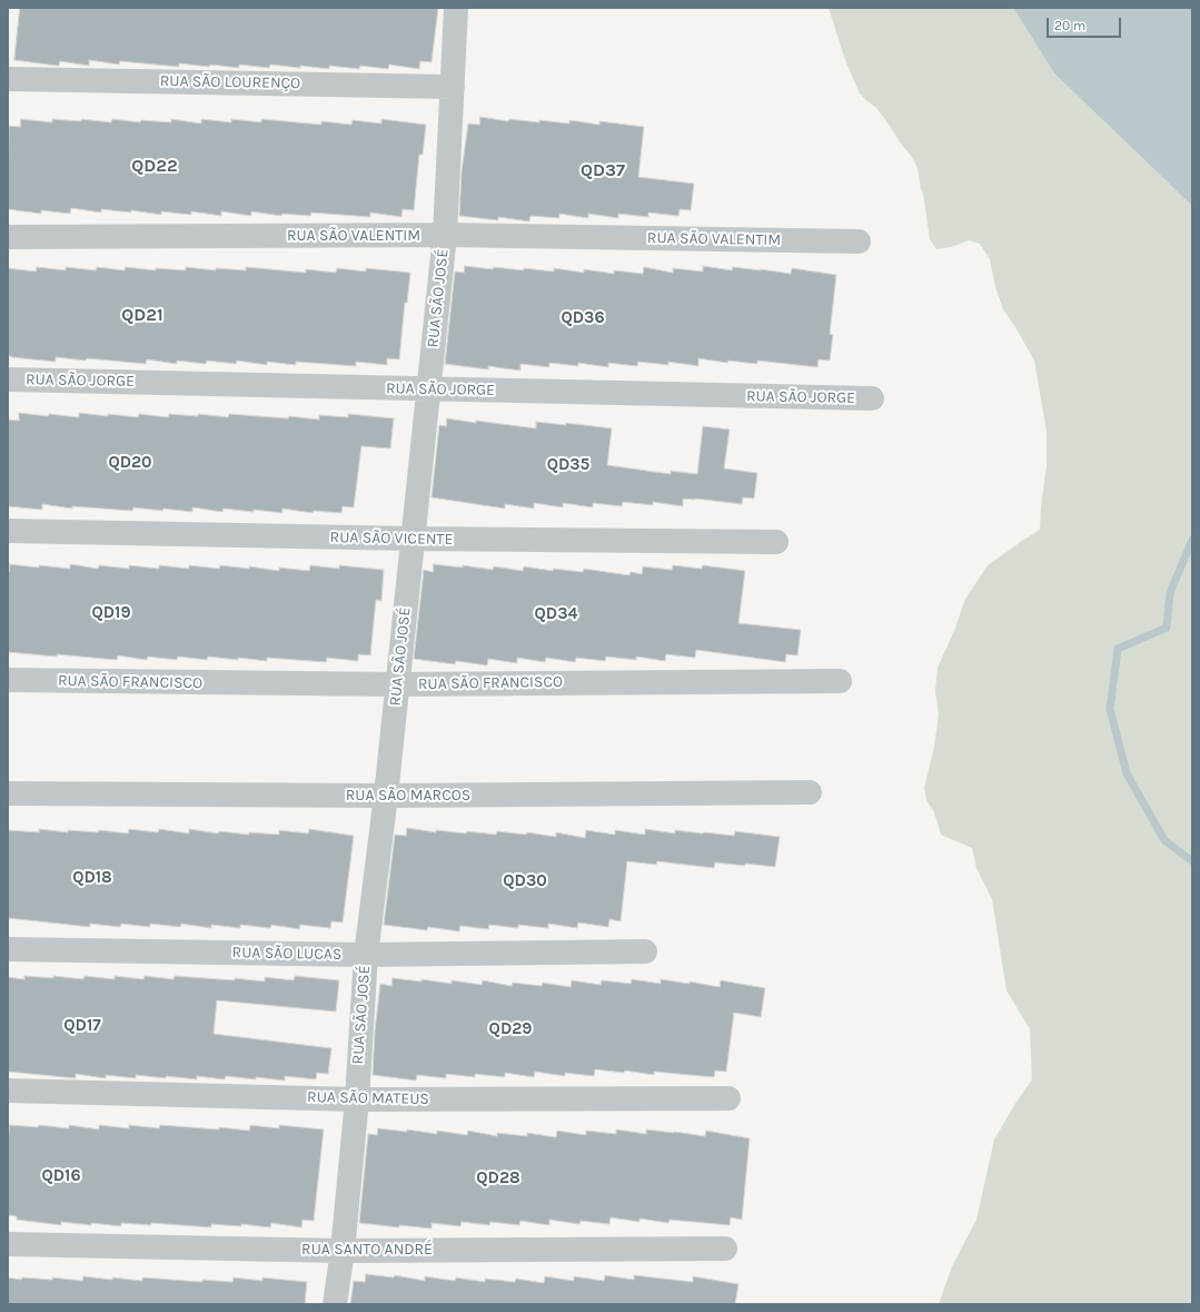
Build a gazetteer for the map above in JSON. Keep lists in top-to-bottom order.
{
  "streets": {
    "street": [
      "RUA SÃO LOURENÇO",
      "RUA SÃO VALENTIM",
      "RUA SÃO JOSÉ",
      "RUA SÃO JORGE",
      "RUA SÃO VICENTE",
      "RUA SÃO FRANCISCO",
      "RUA SÃO MARCOS",
      "RUA SÃO LUCAS",
      "RUA SÃO MATEUS",
      "RUA SANTO ANDRÉ"
    ]
  },
  "crossings": [
    ["RUA SÃO LOURENÇO", "RUA SÃO JOSÉ"],
    ["RUA SÃO VALENTIM", "RUA SÃO JOSÉ"],
    ["RUA SÃO JOSÉ", "RUA SÃO JORGE"],
    ["RUA SÃO JOSÉ", "RUA SÃO VICENTE"],
    ["RUA SÃO JOSÉ", "RUA SÃO FRANCISCO"],
    ["RUA SÃO JOSÉ", "RUA SÃO MARCOS"],
    ["RUA SÃO JOSÉ", "RUA SÃO LUCAS"],
    ["RUA SÃO JOSÉ", "RUA SÃO MATEUS"],
    ["RUA SÃO JOSÉ", "RUA SANTO ANDRÉ"]
  ],
  "districts": [
    "QD22",
    "QD37",
    "QD21",
    "QD36",
    "QD20",
    "QD35",
    "QD19",
    "QD34",
    "QD18",
    "QD30",
    "QD17",
    "QD29",
    "QD16",
    "QD28"
  ],
  "scale_bar": "20 m"
}
